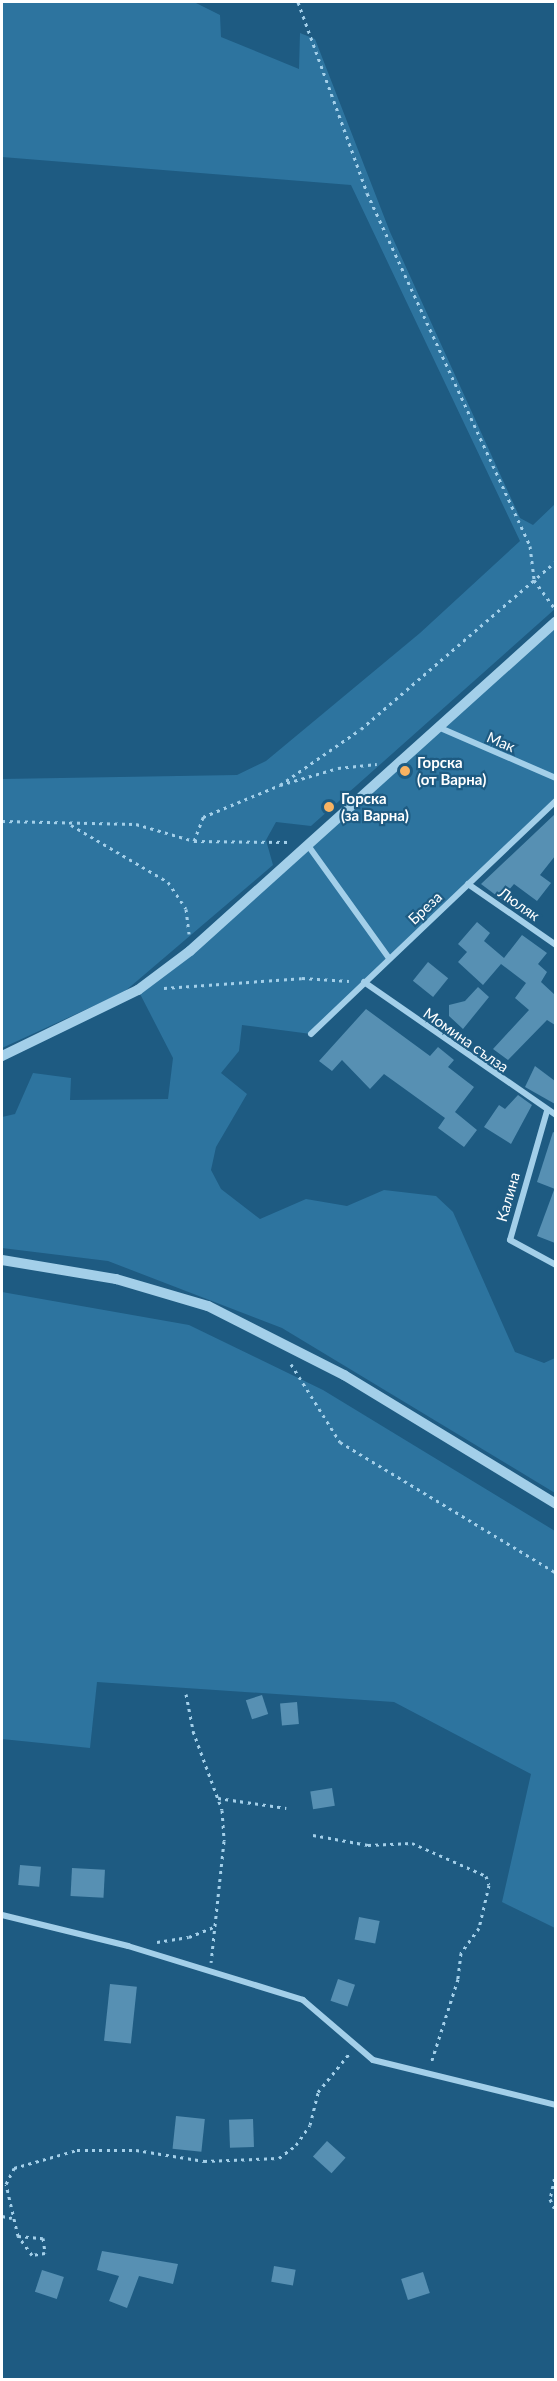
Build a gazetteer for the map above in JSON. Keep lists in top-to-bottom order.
{
  "streets": {
    "street": [
      "Мак",
      "Люляк",
      "Бреза",
      "Момина сълза",
      "Калина"
    ]
  },
  "crossings": [
    ["Люляк", "Бреза"],
    ["Бреза", "Момина сълза"],
    ["Момина сълза", "Калина"]
  ],
  "places": ["Горска (от Варна)", "Горска (за Варна)"]
}
